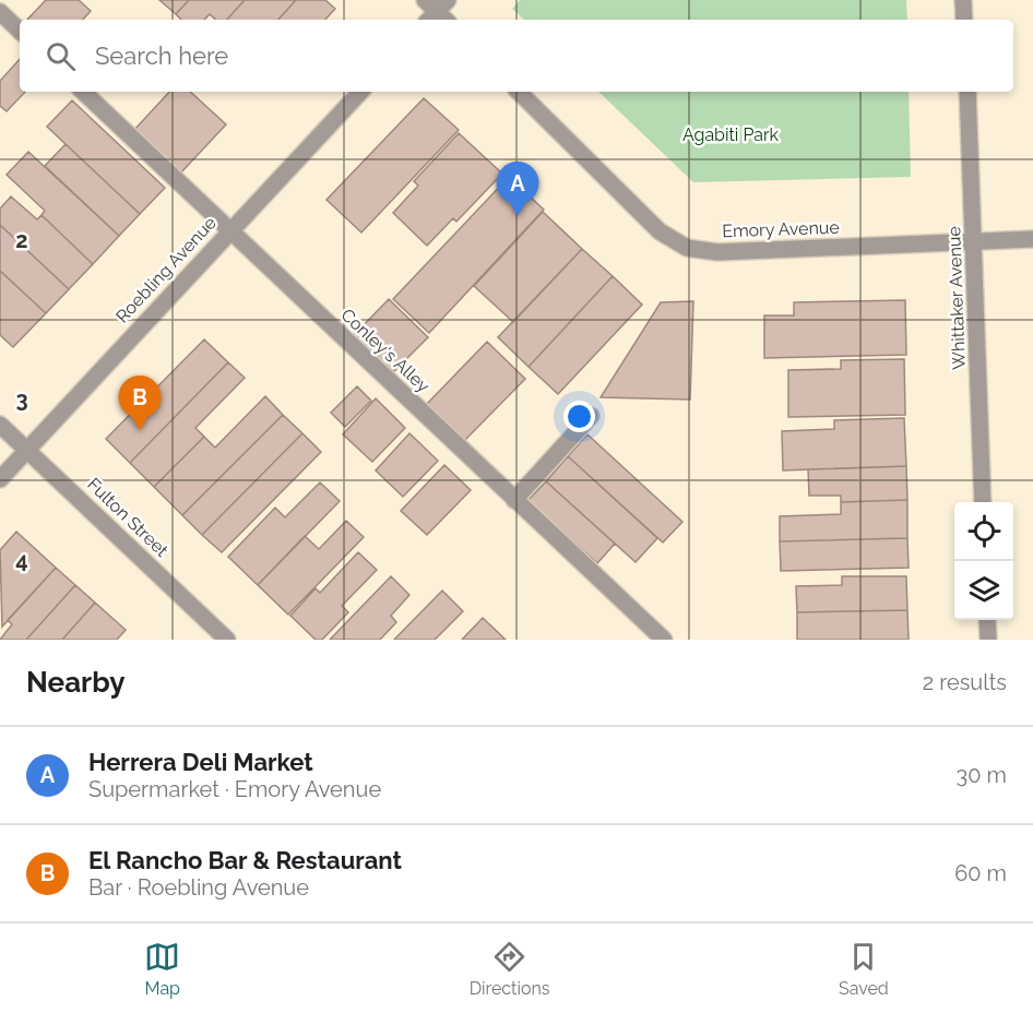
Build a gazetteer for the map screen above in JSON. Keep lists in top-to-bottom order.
{
  "streets": {
    "street": [
      "Emory Avenue",
      "Roebling Avenue",
      "Whittaker Avenue",
      "Conley's Alley",
      "Fulton Street"
    ]
  },
  "crossings": [
    ["Emory Avenue", "Whittaker Avenue"],
    ["Roebling Avenue", "Conley's Alley"],
    ["Roebling Avenue", "Fulton Street"]
  ],
  "parks": ["Agabiti Park"],
  "page": {
    "search": "Search here",
    "pins": ["A", "B"],
    "heading": ["Nearby", "2 results"],
    "list": [
      {
        "mark": "A",
        "name": "Herrera Deli Market",
        "note": "Supermarket · Emory Avenue",
        "value": "30 m"
      },
      {
        "mark": "B",
        "name": "El Rancho Bar & Restaurant",
        "note": "Bar · Roebling Avenue",
        "value": "60 m"
      }
    ],
    "nav": ["Map", "Directions", "Saved"]
  },
  "grid": {
    "rows": ["2", "3", "4"]
  }
}
